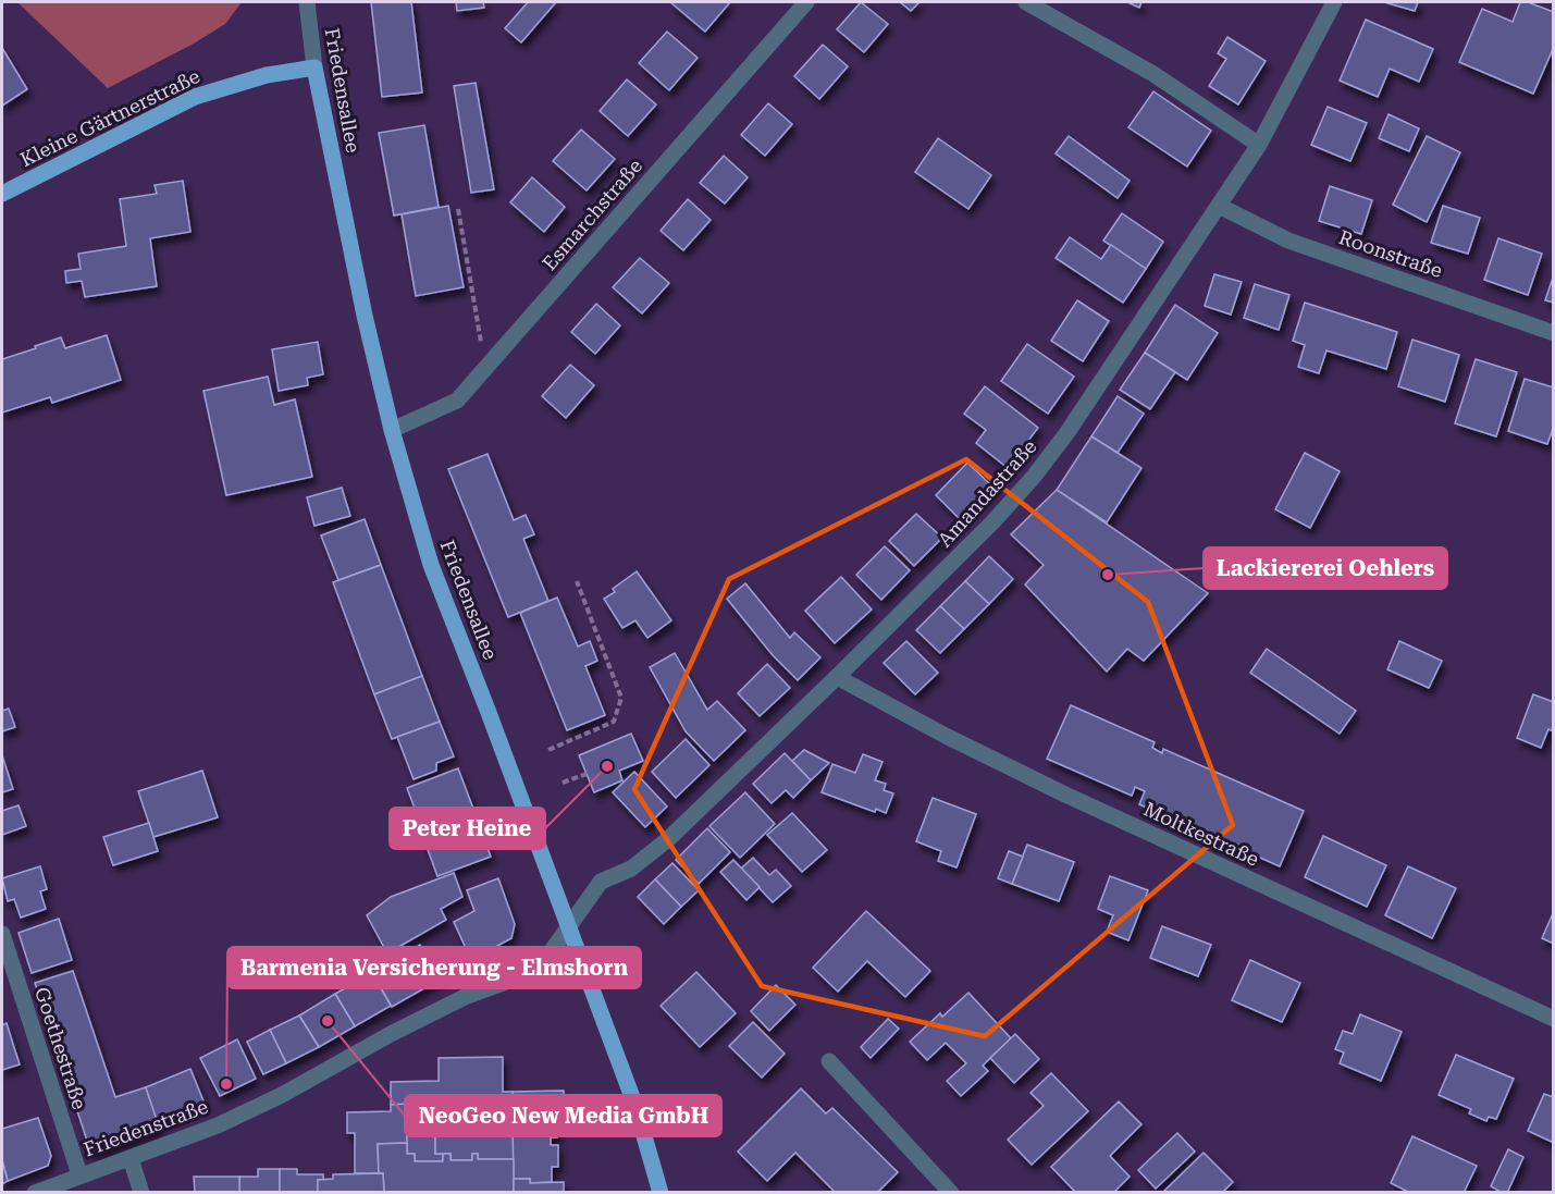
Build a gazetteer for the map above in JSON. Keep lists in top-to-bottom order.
{
  "streets": {
    "main road": ["Friedensallee", "Kleine Gärtnerstraße"],
    "street": [
      "Esmarchstraße",
      "Roonstraße",
      "Amandastraße",
      "Moltkestraße",
      "Goethestraße",
      "Friedenstraße"
    ]
  },
  "crossings": [
    ["Friedensallee", "Kleine Gärtnerstraße"],
    ["Friedensallee", "Esmarchstraße"],
    ["Friedensallee", "Amandastraße"],
    ["Friedensallee", "Friedenstraße"],
    ["Roonstraße", "Amandastraße"],
    ["Amandastraße", "Moltkestraße"],
    ["Amandastraße", "Friedenstraße"],
    ["Goethestraße", "Friedenstraße"]
  ],
  "places": [
    "Lackiererei Oehlers",
    "Peter Heine",
    "NeoGeo New Media GmbH",
    "Barmenia Versicherung - Elmshorn"
  ]
}
